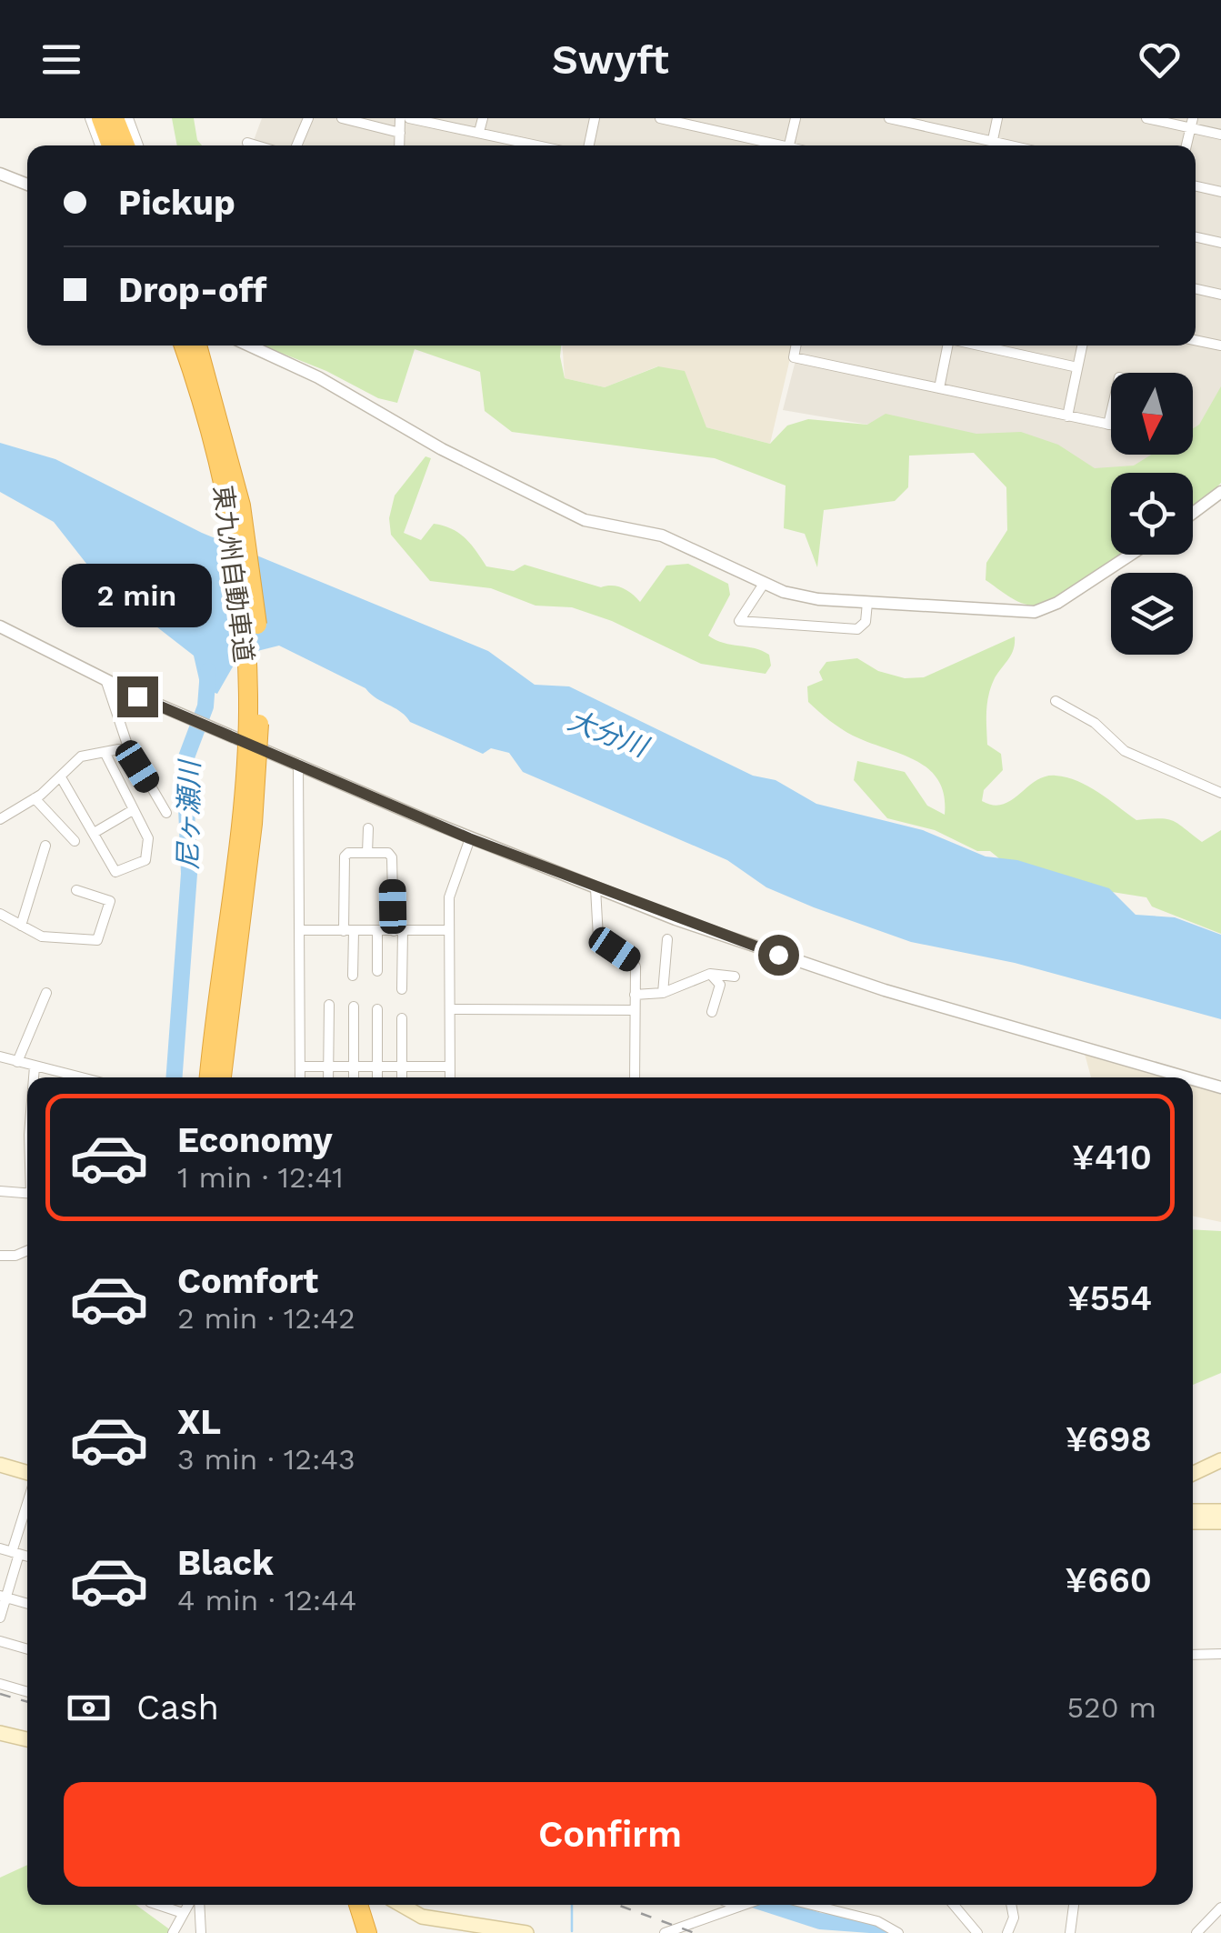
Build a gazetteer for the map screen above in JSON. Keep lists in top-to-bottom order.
{
  "streets": {
    "highway": ["東九州自動車道"]
  },
  "water": ["大分川", "尼ヶ瀬川"],
  "north": "bottom",
  "page": {
    "header": "Swyft",
    "banner": ["Pickup", "Drop-off"],
    "bubble": "2 min",
    "list": [
      {
        "name": "Economy",
        "note": "1 min · 12:41",
        "value": "¥410"
      },
      {
        "name": "Comfort",
        "note": "2 min · 12:42",
        "value": "¥554"
      },
      {
        "name": "XL",
        "note": "3 min · 12:43",
        "value": "¥698"
      },
      {
        "name": "Black",
        "note": "4 min · 12:44",
        "value": "¥660"
      }
    ],
    "pay": ["Cash", "520 m"],
    "buttons": "Confirm"
  }
}
